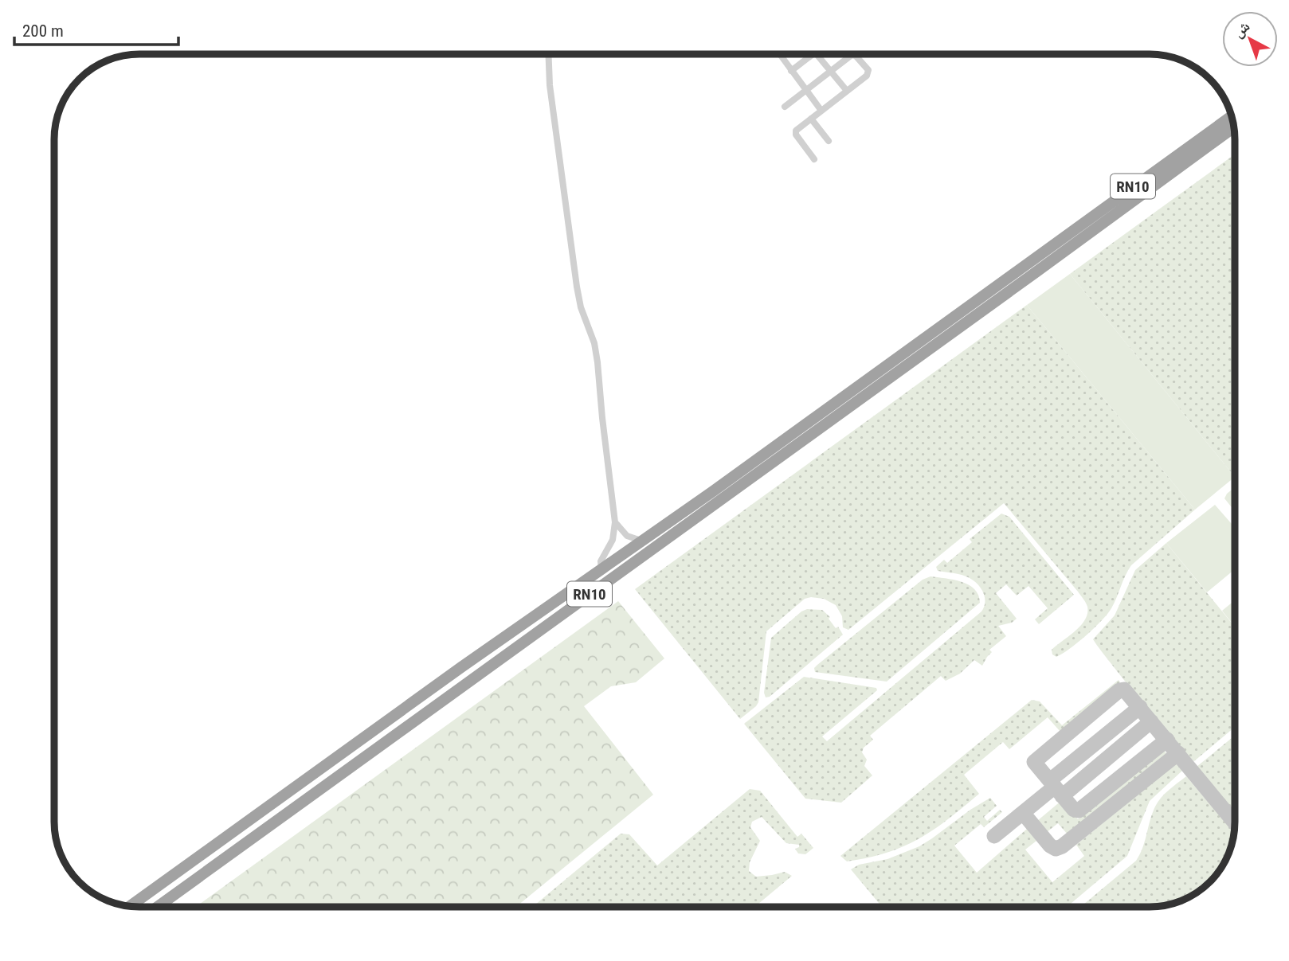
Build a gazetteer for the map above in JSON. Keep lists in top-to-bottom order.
{
  "streets": {
    "highway": ["RN10"]
  },
  "scale_bar": "200 m",
  "north": "top left"
}
